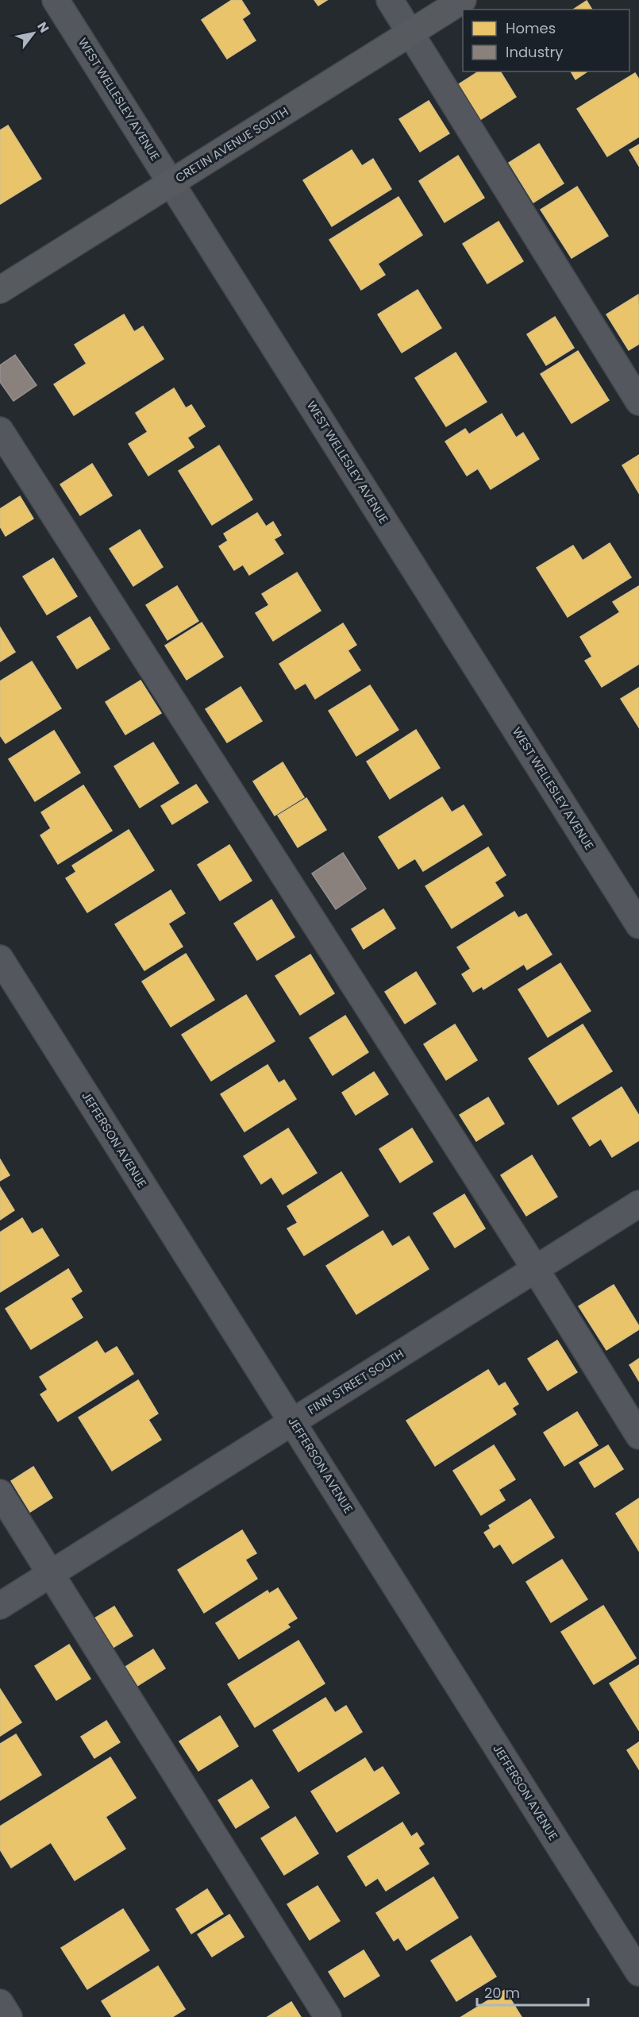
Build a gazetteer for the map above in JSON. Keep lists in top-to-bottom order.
{
  "streets": {
    "main road": ["CRETIN AVENUE SOUTH"],
    "street": ["WEST WELLESLEY AVENUE", "JEFFERSON AVENUE", "FINN STREET SOUTH"]
  },
  "crossings": [
    ["WEST WELLESLEY AVENUE", "CRETIN AVENUE SOUTH"],
    ["JEFFERSON AVENUE", "FINN STREET SOUTH"]
  ],
  "legend": ["Homes", "Industry"],
  "scale_bar": "20 m",
  "north": "top right"
}
